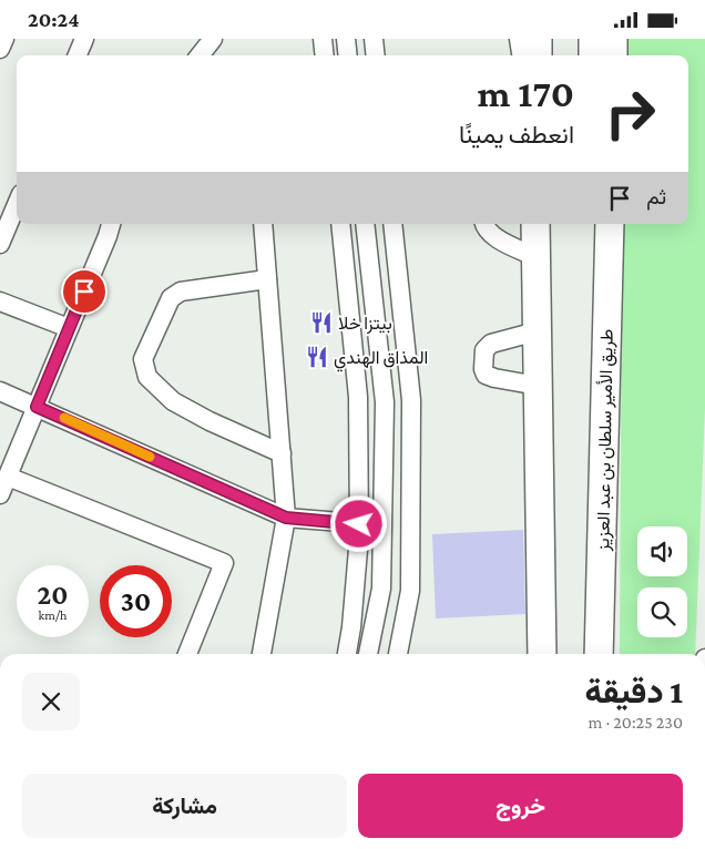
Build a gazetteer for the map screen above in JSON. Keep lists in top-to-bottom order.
{
  "streets": {
    "highway": ["طريق الأمير سلطان بن عبد العزيز"]
  },
  "places": {
    "restaurant": ["بيتزا خلا", "المذاق الهندي"]
  },
  "page": {
    "status": "20:24",
    "turn": ["170 m", "انعطف يمينًا"],
    "then": "ثم",
    "speed": "20 km/h",
    "limit": "30",
    "heading": ["1 دقيقة", "230 m · 20:25"],
    "buttons": ["خروج", "مشاركة"]
  }
}
